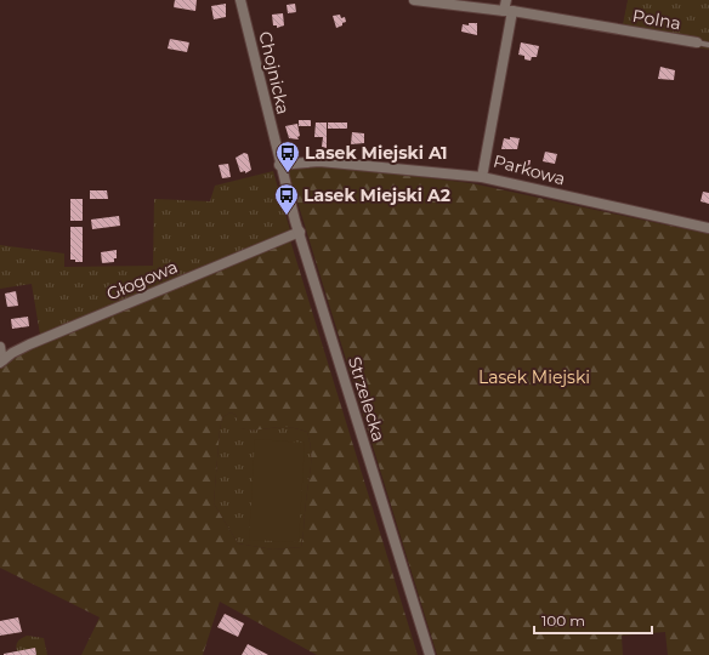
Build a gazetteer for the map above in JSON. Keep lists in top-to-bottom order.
{
  "streets": {
    "street": [
      "Polna",
      "Chojnicka",
      "Parkowa",
      "Głogowa",
      "Strzelecka"
    ]
  },
  "crossings": [
    ["Polna", "Parkowa"],
    ["Chojnicka", "Strzelecka"],
    ["Głogowa", "Strzelecka"]
  ],
  "parks": ["Lasek Miejski"],
  "places": {
    "bus stop": ["Lasek Miejski A1", "Lasek Miejski A2"]
  },
  "scale_bar": "100 m"
}
